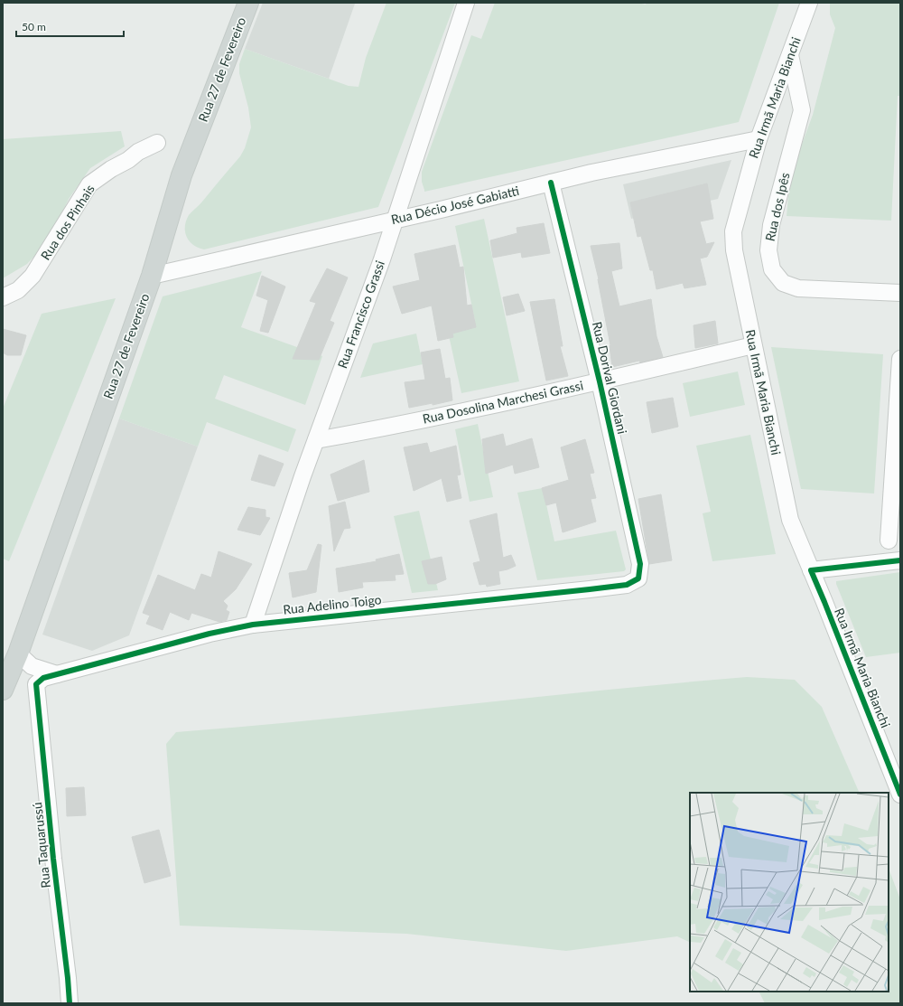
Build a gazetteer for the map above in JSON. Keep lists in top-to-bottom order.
{
  "streets": {
    "main road": ["Rua 27 de Fevereiro"],
    "street": [
      "Rua Irmã Maria Bianchi",
      "Rua Décio José Gabiatti",
      "Rua dos Ipês",
      "Rua dos Pinhais",
      "Rua Francisco Grassi",
      "Rua Dorival Giordani",
      "Rua Dosolina Marchesi Grassi",
      "Rua Adelino Toigo",
      "Rua Taquarussú"
    ]
  },
  "crossings": [
    ["Rua 27 de Fevereiro", "Rua Décio José Gabiatti"],
    ["Rua Irmã Maria Bianchi", "Rua Décio José Gabiatti"],
    ["Rua Irmã Maria Bianchi", "Rua dos Ipês"],
    ["Rua Irmã Maria Bianchi", "Rua Dosolina Marchesi Grassi"],
    ["Rua Décio José Gabiatti", "Rua Francisco Grassi"],
    ["Rua Décio José Gabiatti", "Rua Dorival Giordani"],
    ["Rua Francisco Grassi", "Rua Dosolina Marchesi Grassi"],
    ["Rua Francisco Grassi", "Rua Adelino Toigo"],
    ["Rua Dorival Giordani", "Rua Dosolina Marchesi Grassi"],
    ["Rua Dorival Giordani", "Rua Adelino Toigo"],
    ["Rua Adelino Toigo", "Rua Taquarussú"]
  ],
  "scale_bar": "50 m"
}
